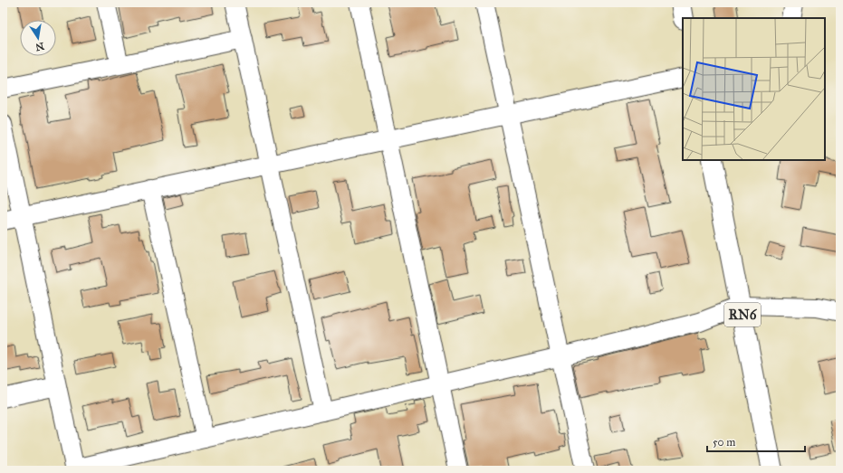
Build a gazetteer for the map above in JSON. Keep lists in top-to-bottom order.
{
  "streets": {
    "main road": ["RN6"]
  },
  "scale_bar": "50 m",
  "north": "bottom"
}
